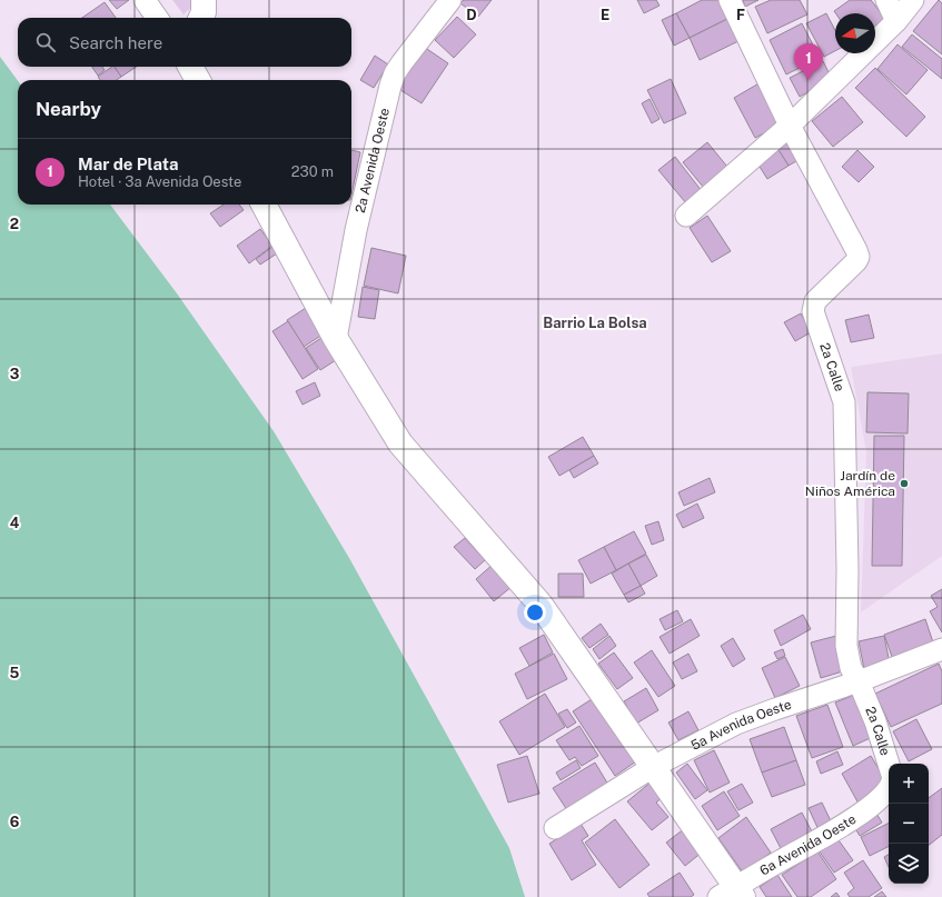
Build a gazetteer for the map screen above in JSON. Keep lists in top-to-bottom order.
{
  "streets": {
    "street": [
      "2a Avenida Oeste",
      "2a Calle",
      "5a Avenida Oeste",
      "6a Avenida Oeste"
    ]
  },
  "crossings": [
    ["2a Calle", "5a Avenida Oeste"]
  ],
  "districts": ["Barrio La Bolsa"],
  "places": ["Jardín de Niños América"],
  "north": "left",
  "page": {
    "search": "Search here",
    "pins": "1",
    "heading": "Nearby",
    "list": [
      {
        "mark": "1",
        "name": "Mar de Plata",
        "note": "Hotel · 3a Avenida Oeste",
        "value": "230 m"
      }
    ],
    "map_buttons": ["+", "−"]
  },
  "grid": {
    "columns": ["D", "E", "F"],
    "rows": [
      "2",
      "3",
      "4",
      "5",
      "6"
    ]
  }
}
